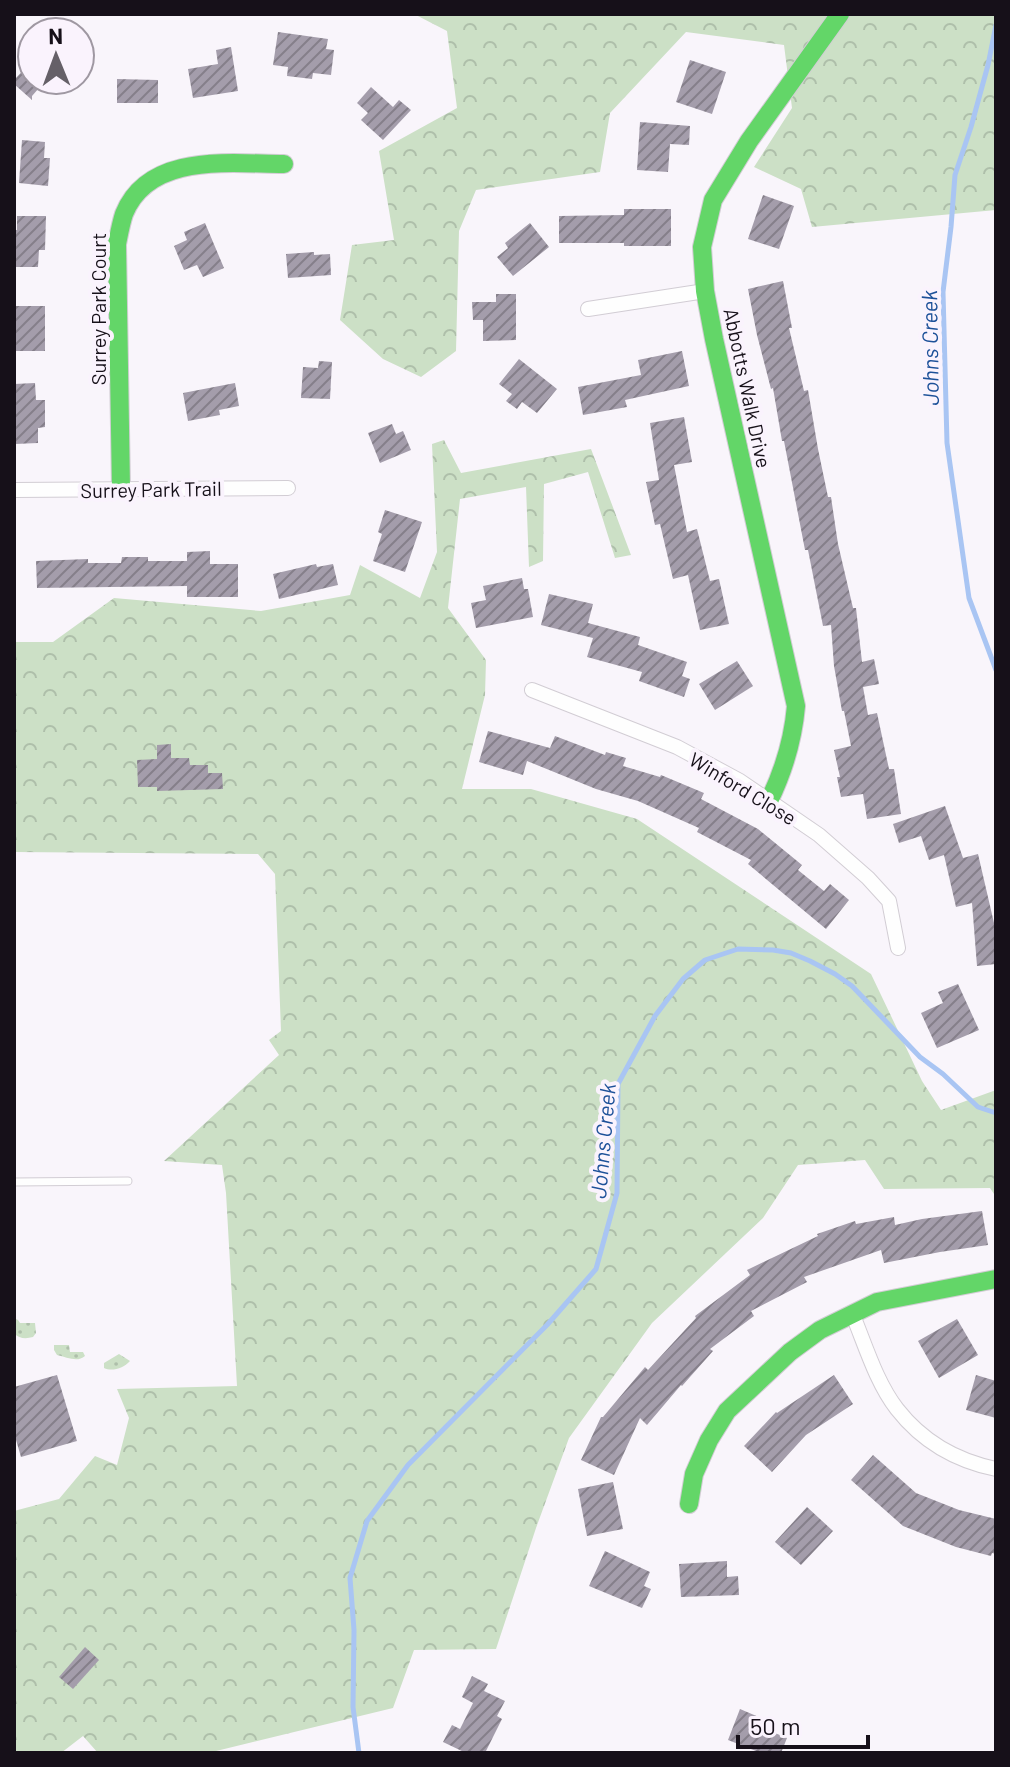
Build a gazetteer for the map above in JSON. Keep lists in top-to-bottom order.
{
  "streets": {
    "street": [
      "Surrey Park Court",
      "Abbotts Walk Drive",
      "Surrey Park Trail",
      "Winford Close"
    ]
  },
  "crossings": [
    ["Surrey Park Court", "Surrey Park Trail"],
    ["Abbotts Walk Drive", "Winford Close"]
  ],
  "water": ["Johns Creek"],
  "scale_bar": "50 m",
  "north": "top"
}
